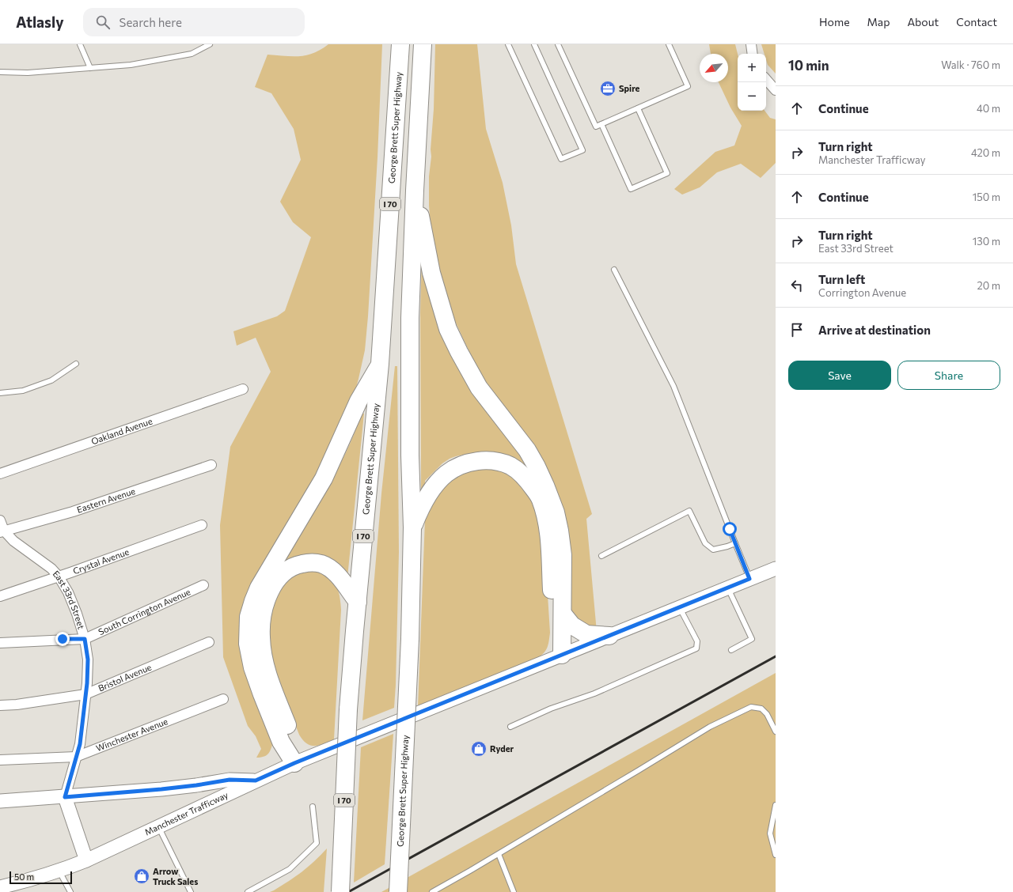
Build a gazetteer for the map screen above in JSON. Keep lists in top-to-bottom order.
{
  "streets": {
    "highway": ["George Brett Super Highway", "I 70"],
    "main road": ["Manchester Trafficway"],
    "street": [
      "Oakland Avenue",
      "Eastern Avenue",
      "Crystal Avenue",
      "East 33rd Street",
      "South Corrington Avenue",
      "Bristol Avenue",
      "Winchester Avenue"
    ]
  },
  "crossings": [
    ["Eastern Avenue", "East 33rd Street"],
    ["Crystal Avenue", "East 33rd Street"],
    ["East 33rd Street", "South Corrington Avenue"],
    ["East 33rd Street", "Bristol Avenue"],
    ["East 33rd Street", "Winchester Avenue"]
  ],
  "places": {
    "office": ["Spire"],
    "shop": ["Ryder", "Arrow Truck Sales"]
  },
  "scale_bar": "50 m",
  "north": "bottom left",
  "page": {
    "header": "Atlasly",
    "search": "Search here",
    "nav": [
      "Home",
      "Map",
      "About",
      "Contact"
    ],
    "heading": ["10 min", "Walk · 760 m"],
    "map_buttons": ["+", "−"],
    "list": [
      ["Continue", "40 m"],
      ["Turn right", "Manchester Trafficway", "420 m"],
      ["Continue", "150 m"],
      ["Turn right", "East 33rd Street", "130 m"],
      ["Turn left", "Corrington Avenue", "20 m"],
      "Arrive at destination"
    ],
    "buttons": ["Save", "Share"],
    "scale": "50 m"
  }
}
